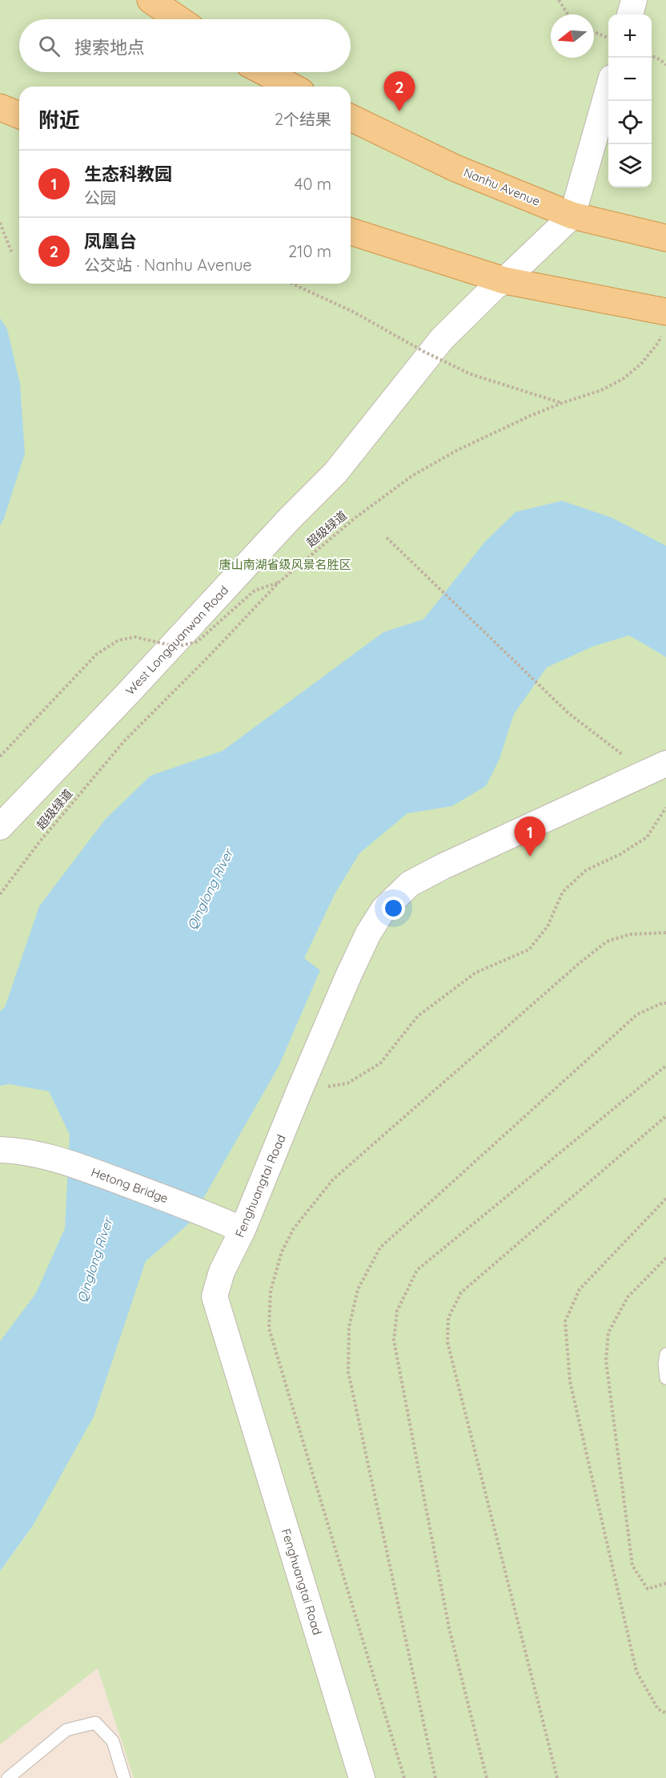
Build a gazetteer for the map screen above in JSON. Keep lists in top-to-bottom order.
{
  "streets": {
    "highway": ["Nanhu Avenue"],
    "street": ["West Longquanwan Road", "Hetong Bridge", "Fenghuangtai Road"],
    "path": ["超级绿道"]
  },
  "crossings": [
    ["Nanhu Avenue", "West Longquanwan Road"],
    ["Hetong Bridge", "Fenghuangtai Road"]
  ],
  "water": ["Qinglong River"],
  "parks": ["唐山南湖省级风景名胜区"],
  "north": "left",
  "page": {
    "map_buttons": ["+", "−"],
    "search": "搜索地点",
    "pins": ["2", "1"],
    "heading": ["附近", "2个结果"],
    "list": [
      {
        "mark": "1",
        "name": "生态科教园",
        "note": "公园",
        "value": "40 m"
      },
      {
        "mark": "2",
        "name": "凤凰台",
        "note": "公交站 · Nanhu Avenue",
        "value": "210 m"
      }
    ]
  }
}
